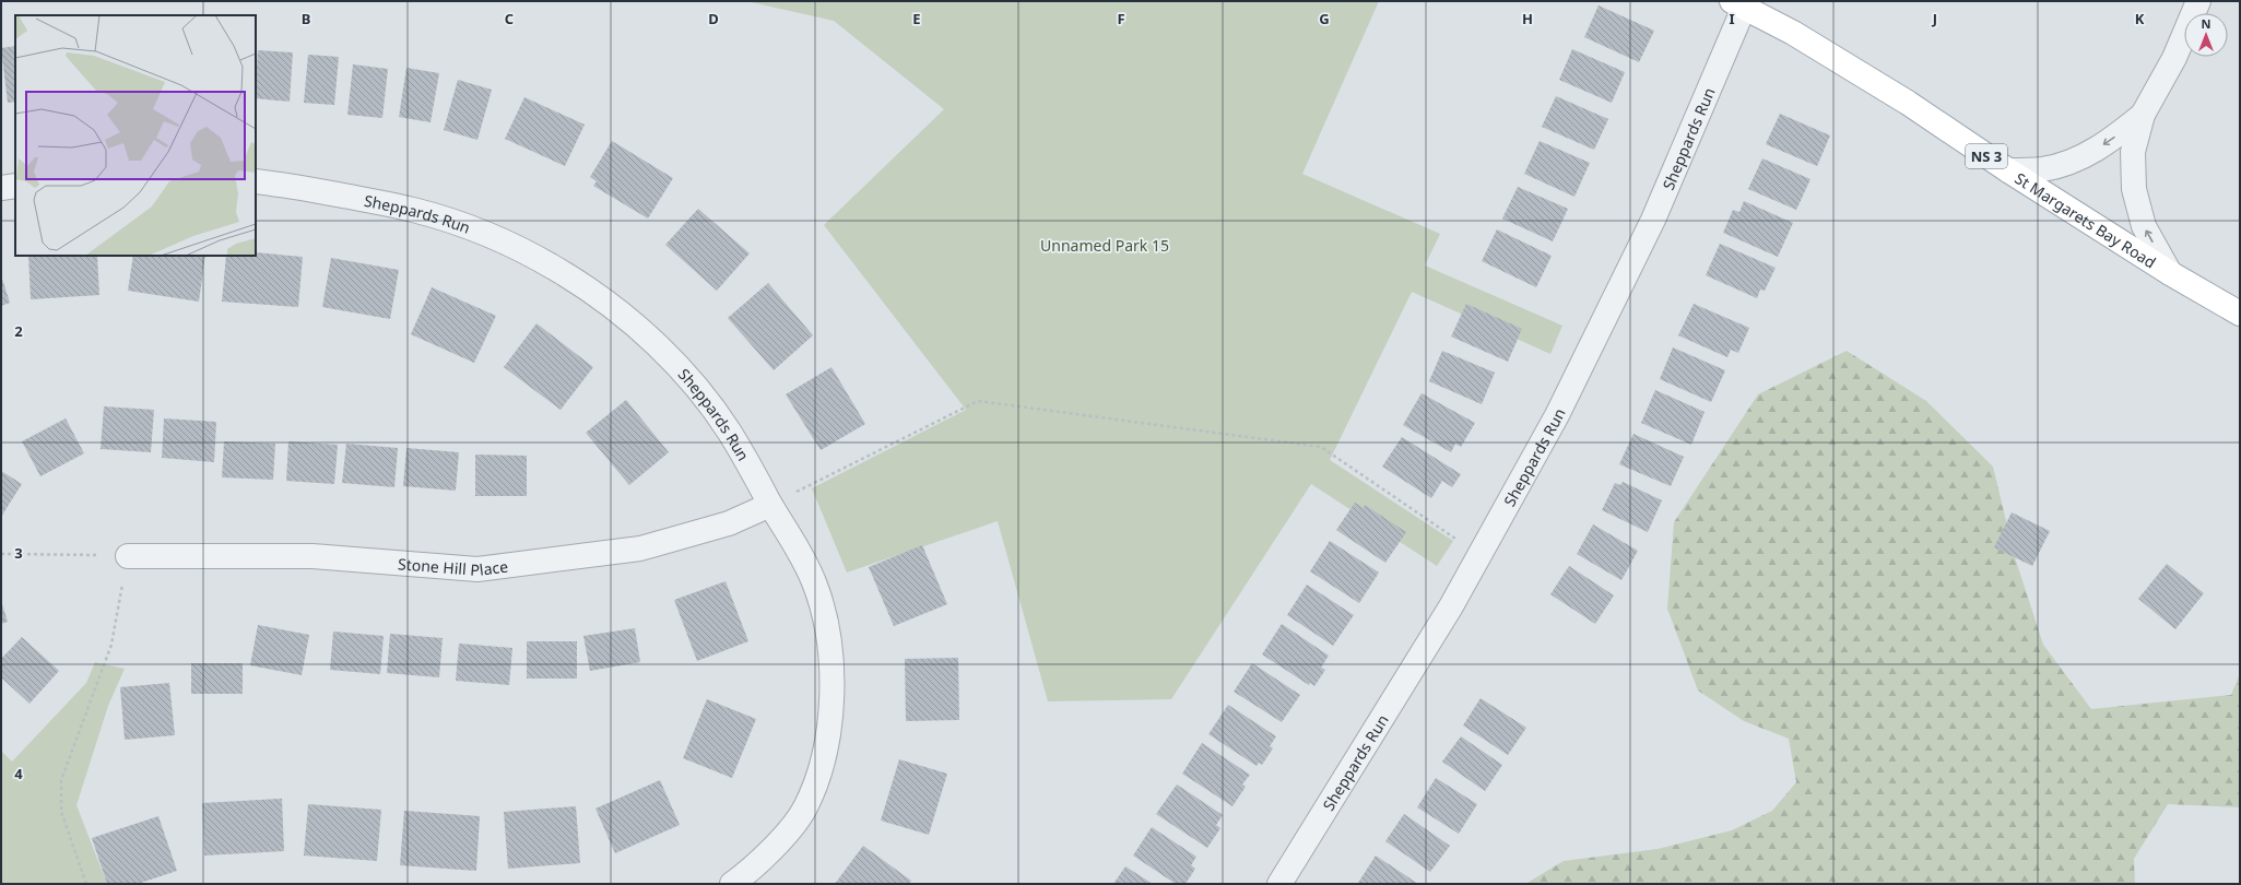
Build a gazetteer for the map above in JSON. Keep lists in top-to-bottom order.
{
  "streets": {
    "main road": ["NS 3", "St Margarets Bay Road"],
    "street": ["Sheppards Run", "Stone Hill Place"]
  },
  "crossings": [
    ["Sheppards Run", "St Margarets Bay Road"],
    ["Sheppards Run", "Stone Hill Place"]
  ],
  "parks": ["Unnamed Park 15"],
  "north": "top",
  "grid": {
    "columns": [
      "B",
      "C",
      "D",
      "E",
      "F",
      "G",
      "H",
      "I",
      "J",
      "K"
    ],
    "rows": ["2", "3", "4"]
  }
}
